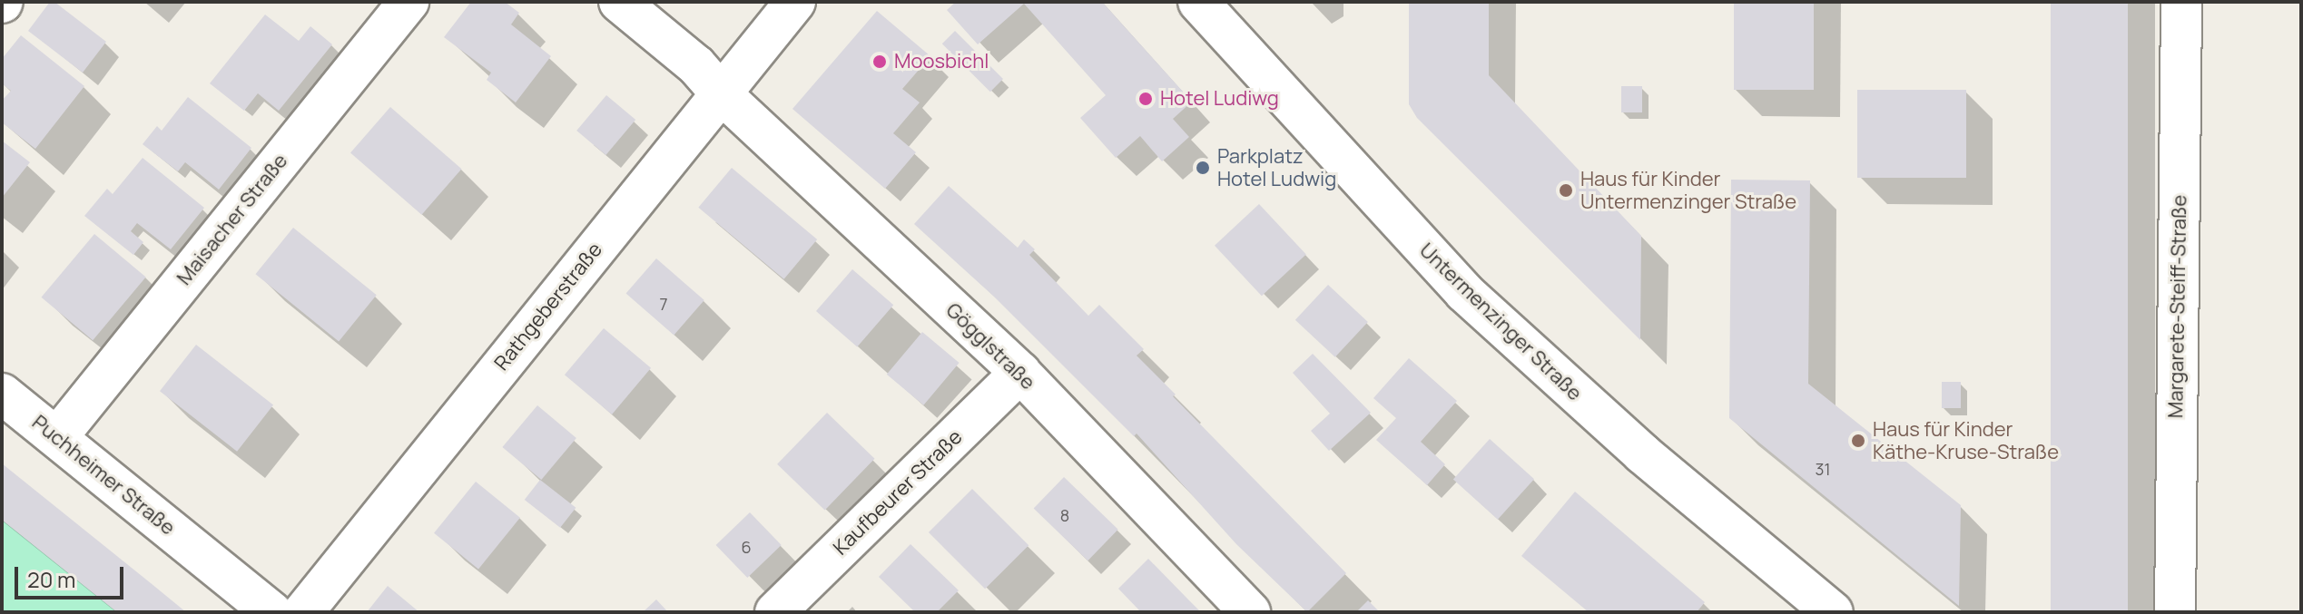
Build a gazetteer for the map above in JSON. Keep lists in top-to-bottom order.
{
  "streets": {
    "street": [
      "Maisacher Straße",
      "Rathgeberstraße",
      "Margarete-Steiff-Straße",
      "Untermenzinger Straße",
      "Gögglstraße",
      "Puchheimer Straße",
      "Kaufbeurer Straße"
    ]
  },
  "crossings": [
    ["Maisacher Straße", "Puchheimer Straße"],
    ["Rathgeberstraße", "Gögglstraße"],
    ["Gögglstraße", "Kaufbeurer Straße"]
  ],
  "places": [
    "Moosbichl",
    "Hotel Ludiwg",
    "Parkplatz Hotel Ludwig",
    "Haus für Kinder Untermenzinger Straße",
    "Haus für Kinder Käthe-Kruse-Straße"
  ],
  "house_numbers": [
    "7",
    "31",
    "8",
    "6"
  ],
  "scale_bar": "20 m"
}
